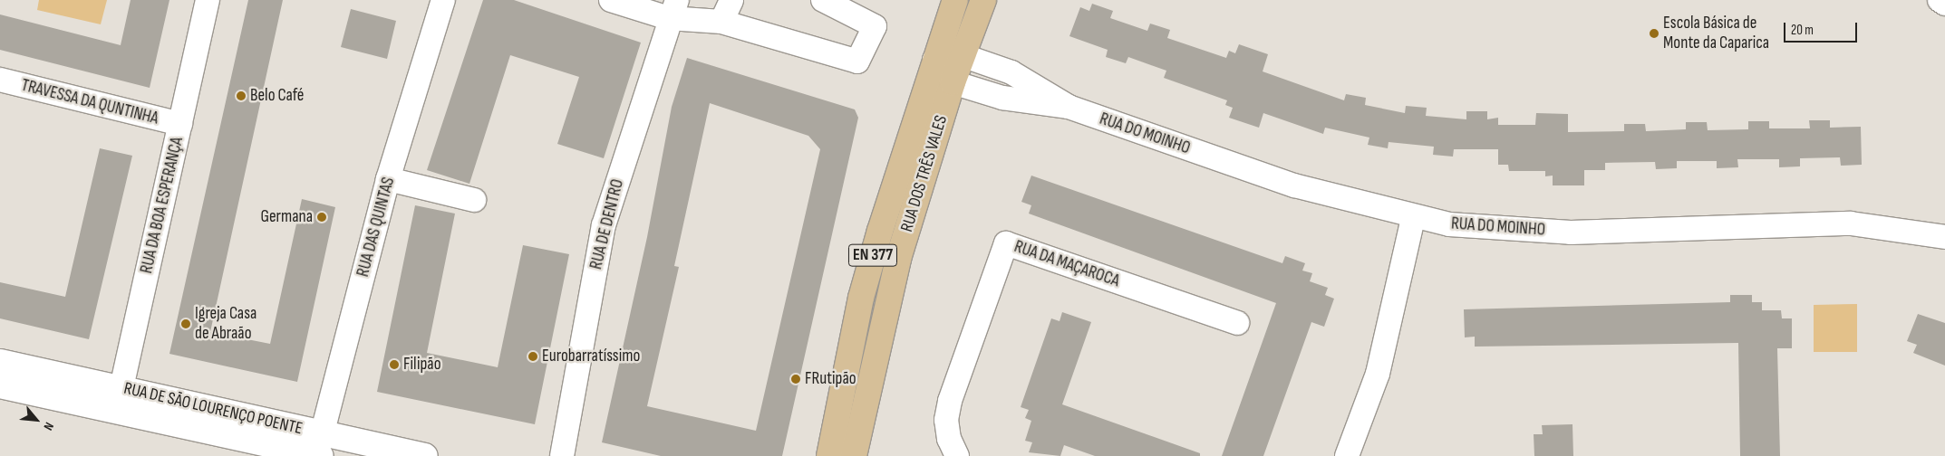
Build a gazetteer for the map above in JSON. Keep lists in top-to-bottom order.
{
  "streets": {
    "main road": ["RUA DOS TRÊS VALES", "EN 377"],
    "street": [
      "TRAVESSA DA QUNTINHA",
      "RUA DO MOINHO",
      "RUA DA BOA ESPERANÇA",
      "RUA DE DENTRO",
      "RUA DAS QUINTAS",
      "RUA DA MAÇAROCA",
      "RUA DE SÃO LOURENÇO POENTE"
    ]
  },
  "crossings": [
    ["TRAVESSA DA QUNTINHA", "RUA DA BOA ESPERANÇA"],
    ["RUA DO MOINHO", "RUA DOS TRÊS VALES"],
    ["RUA DA BOA ESPERANÇA", "RUA DE SÃO LOURENÇO POENTE"],
    ["RUA DAS QUINTAS", "RUA DE SÃO LOURENÇO POENTE"]
  ],
  "places": [
    "Escola Básica de Monte da Caparica",
    "Belo Café",
    "Germana",
    "Igreja Casa de Abraão",
    "Eurobarratíssimo",
    "Filipão",
    "FRutipão"
  ],
  "scale_bar": "20 m",
  "north": "bottom right"
}
